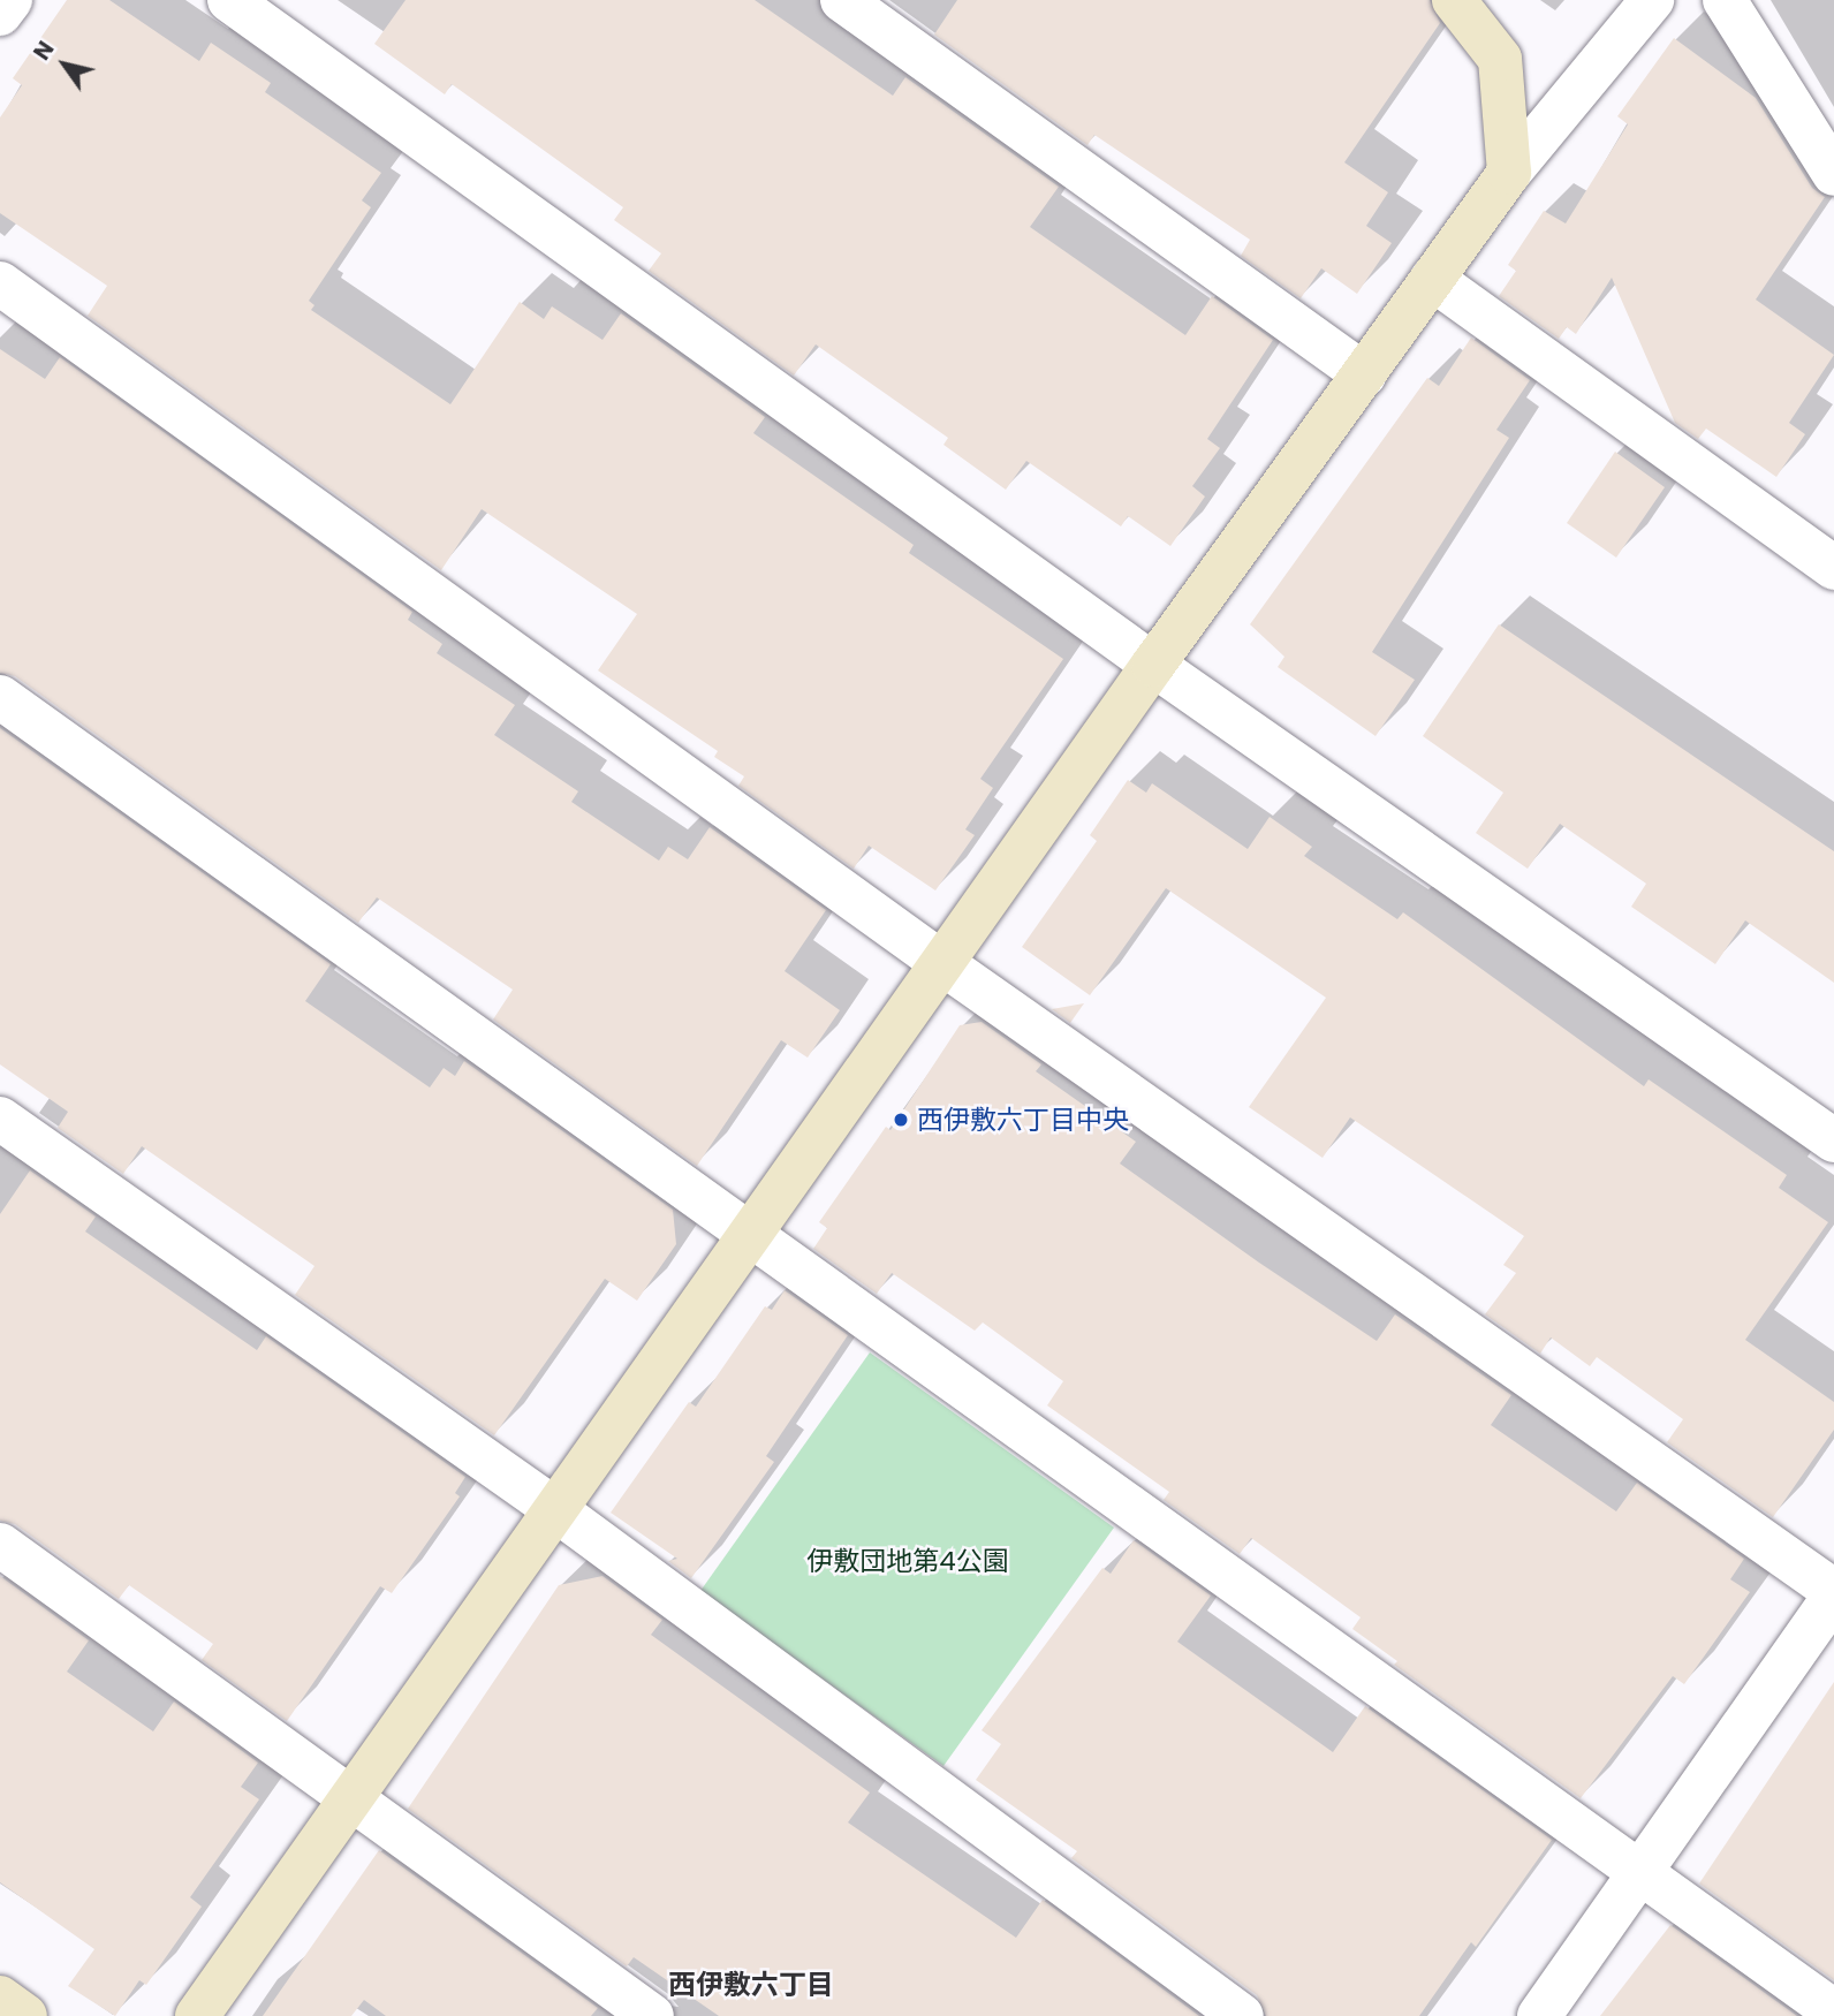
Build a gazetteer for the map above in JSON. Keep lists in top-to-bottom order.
{
  "districts": ["西伊敷六丁目"],
  "parks": ["伊敷団地第4公園"],
  "places": ["西伊敷六丁目中央"],
  "north": "top left"
}
